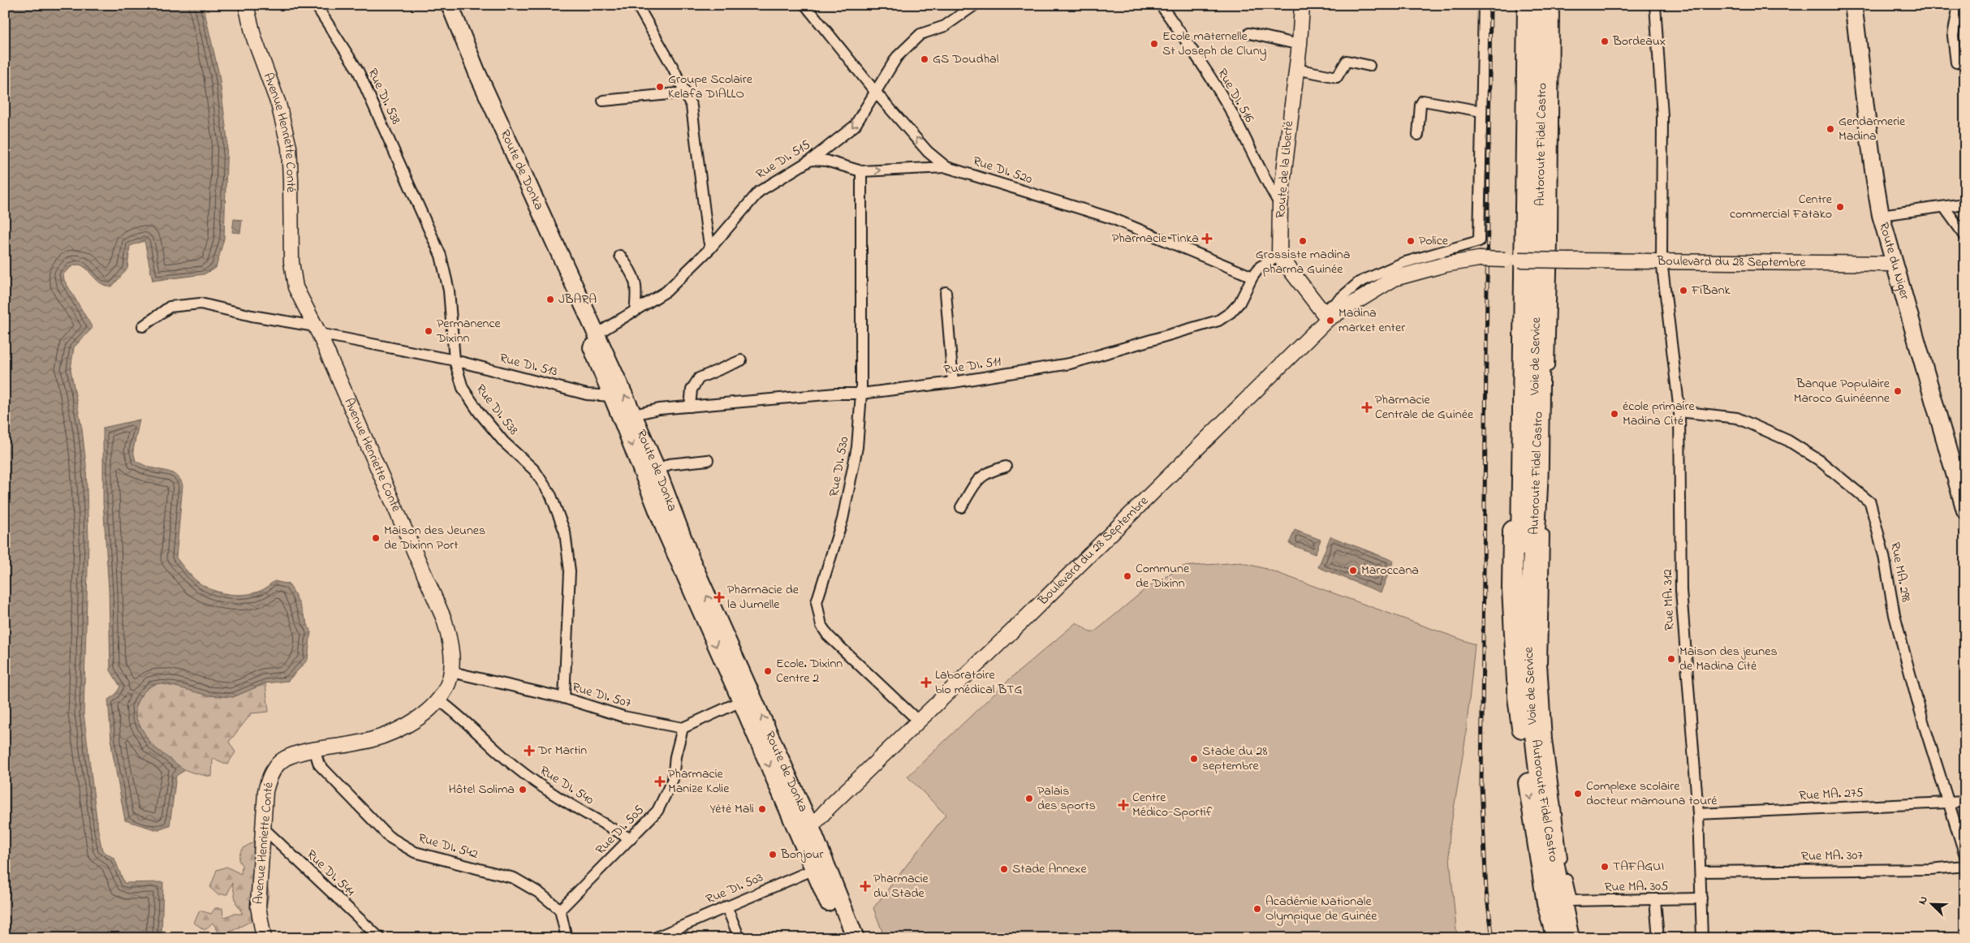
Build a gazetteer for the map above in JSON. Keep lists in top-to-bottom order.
{
  "streets": {
    "highway": ["Autoroute Fidel Castro"],
    "main road": [
      "Avenue Henriette Conté",
      "Route de Donka",
      "Route de la Liberté",
      "Boulevard du 28 Septembre",
      "Route du Niger"
    ],
    "street": [
      "Rue DI. 516",
      "Rue DI. 538",
      "Rue DI. 515",
      "Rue DI. 520",
      "Voie de Service",
      "Rue DI. 513",
      "Rue DI. 511",
      "Rue DI. 530",
      "Rue MA. 298",
      "Rue MA. 312",
      "Rue DI. 507",
      "Rue DI. 540",
      "Rue MA. 275",
      "Rue DI. 505",
      "Rue DI. 542",
      "Rue MA. 307",
      "Rue DI. 544",
      "Rue MA. 305",
      "Rue DI. 503"
    ]
  },
  "crossings": [
    ["Rue DI. 516", "Route de la Liberté"],
    ["Rue DI. 538", "Rue DI. 513"],
    ["Rue DI. 538", "Rue DI. 507"],
    ["Avenue Henriette Conté", "Rue DI. 513"],
    ["Avenue Henriette Conté", "Rue DI. 507"],
    ["Avenue Henriette Conté", "Rue DI. 540"],
    ["Avenue Henriette Conté", "Rue DI. 542"],
    ["Avenue Henriette Conté", "Rue DI. 544"],
    ["Rue DI. 515", "Route de Donka"],
    ["Rue DI. 515", "Rue DI. 520"],
    ["Route de Donka", "Boulevard du 28 Septembre"],
    ["Route de Donka", "Rue DI. 513"],
    ["Route de Donka", "Rue DI. 511"],
    ["Route de Donka", "Rue DI. 503"],
    ["Route de la Liberté", "Rue DI. 511"],
    ["Rue DI. 520", "Rue DI. 511"],
    ["Boulevard du 28 Septembre", "Route du Niger"],
    ["Boulevard du 28 Septembre", "Rue DI. 530"],
    ["Boulevard du 28 Septembre", "Rue MA. 312"],
    ["Voie de Service", "Rue MA. 305"],
    ["Rue DI. 511", "Rue DI. 530"],
    ["Rue MA. 298", "Rue MA. 312"],
    ["Rue MA. 298", "Rue MA. 275"],
    ["Rue MA. 312", "Rue MA. 275"],
    ["Rue MA. 312", "Rue MA. 307"],
    ["Rue MA. 312", "Rue MA. 305"],
    ["Rue DI. 507", "Rue DI. 505"],
    ["Rue DI. 540", "Rue DI. 505"],
    ["Rue DI. 505", "Rue DI. 542"]
  ],
  "places": {
    "other": [
      "Bordeaux",
      "Ecole maternelle St Joseph de Cluny",
      "GS Doudhal",
      "Groupe Scolaire Kelafa DIALLO",
      "Gendarmerie Madina",
      "Centre commercial Fatako",
      "Grossiste madina pharma Guinée",
      "Police",
      "FiBank",
      "JBARA",
      "Madina market enter",
      "Permanence Dixinn",
      "Banque Populaire Maroco Guinéenne",
      "école primaire Madina Cité",
      "Maison des Jeunes de Dixinn Port",
      "Maroccana",
      "Commune de Dixinn",
      "Maison des jeunes de Madina Cité",
      "Ecole. Dixinn Centre 2",
      "Stade du 28 septembre",
      "Hôtel Solima",
      "Complexe scolaire docteur mamouna touré",
      "Palais des sports",
      "Yètè Mali",
      "Bonjour",
      "TAFAGUI",
      "Stade Annexe",
      "Académie Nationale Olympique de Guinée"
    ],
    "health": [
      "Pharmacie Tinka",
      "Pharmacie Centrale de Guinée",
      "Pharmacie de la Jumelle",
      "Laboratoire bio médical BTG",
      "Dr Martin",
      "Pharmacie Manize Kolie",
      "Centre Médico-Sportif",
      "Pharmacie du Stade"
    ]
  },
  "north": "top left"
}
